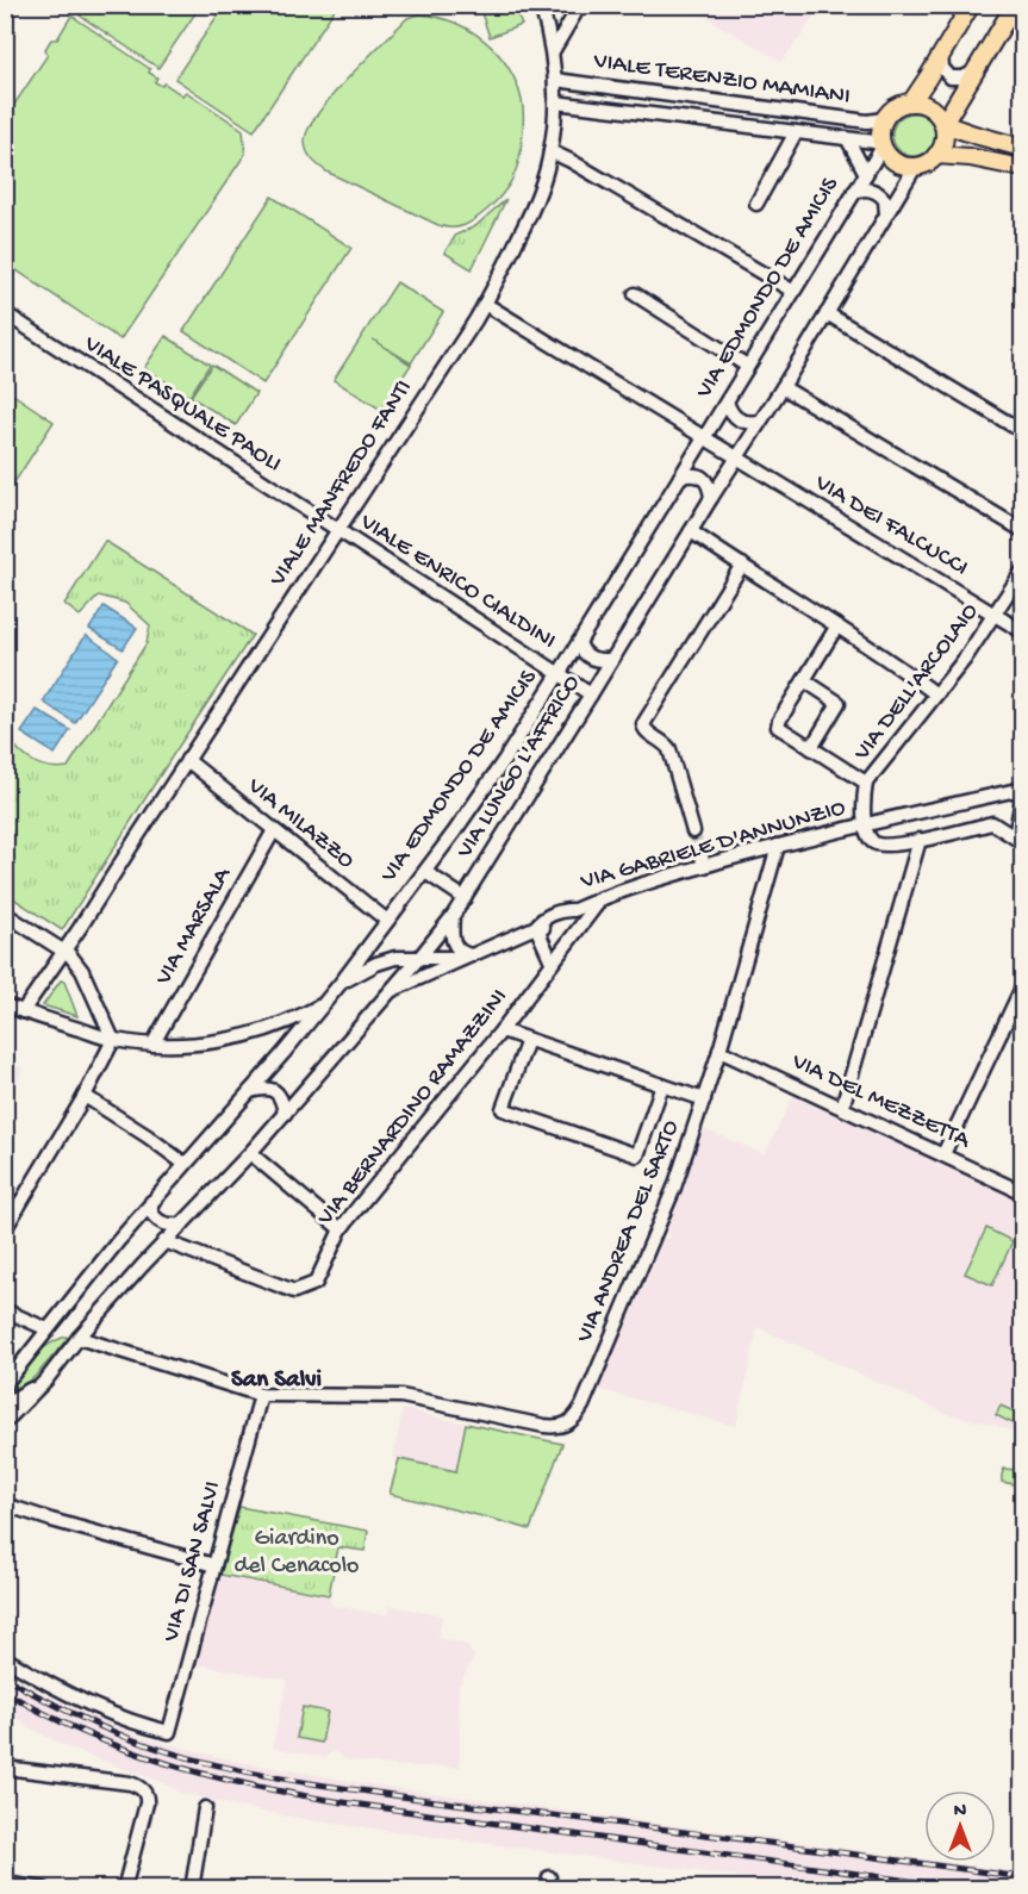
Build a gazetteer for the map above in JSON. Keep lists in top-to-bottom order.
{
  "streets": {
    "street": [
      "VIALE TERENZIO MAMIANI",
      "VIA EDMONDO DE AMICIS",
      "VIALE PASQUALE PAOLI",
      "VIALE MANFREDO FANTI",
      "VIA DEI FALCUCCI",
      "VIALE ENRICO CIALDINI",
      "VIA DELL'ARCOLAIO",
      "VIA LUNGO L'AFFRICO",
      "VIA MILAZZO",
      "VIA GABRIELE D'ANNUNZIO",
      "VIA MARSALA",
      "VIA DEL MEZZETTA",
      "VIA BERNARDINO RAMAZZINI",
      "VIA ANDREA DEL SARTO",
      "VIA DI SAN SALVI"
    ]
  },
  "crossings": [
    ["VIALE TERENZIO MAMIANI", "VIA EDMONDO DE AMICIS"],
    ["VIALE TERENZIO MAMIANI", "VIALE MANFREDO FANTI"],
    ["VIALE TERENZIO MAMIANI", "VIA LUNGO L'AFFRICO"],
    ["VIA EDMONDO DE AMICIS", "VIA DEI FALCUCCI"],
    ["VIA EDMONDO DE AMICIS", "VIALE ENRICO CIALDINI"],
    ["VIA EDMONDO DE AMICIS", "VIA LUNGO L'AFFRICO"],
    ["VIA EDMONDO DE AMICIS", "VIA MILAZZO"],
    ["VIALE PASQUALE PAOLI", "VIALE MANFREDO FANTI"],
    ["VIALE PASQUALE PAOLI", "VIALE ENRICO CIALDINI"],
    ["VIALE MANFREDO FANTI", "VIA DEI FALCUCCI"],
    ["VIALE MANFREDO FANTI", "VIALE ENRICO CIALDINI"],
    ["VIALE MANFREDO FANTI", "VIA MILAZZO"],
    ["VIA DEI FALCUCCI", "VIA DELL'ARCOLAIO"],
    ["VIA DEI FALCUCCI", "VIA LUNGO L'AFFRICO"],
    ["VIALE ENRICO CIALDINI", "VIA LUNGO L'AFFRICO"],
    ["VIA DELL'ARCOLAIO", "VIA GABRIELE D'ANNUNZIO"],
    ["VIA LUNGO L'AFFRICO", "VIA GABRIELE D'ANNUNZIO"],
    ["VIA LUNGO L'AFFRICO", "VIA BERNARDINO RAMAZZINI"],
    ["VIA LUNGO L'AFFRICO", "VIA ANDREA DEL SARTO"],
    ["VIA MILAZZO", "VIA MARSALA"],
    ["VIA GABRIELE D'ANNUNZIO", "VIA BERNARDINO RAMAZZINI"],
    ["VIA GABRIELE D'ANNUNZIO", "VIA ANDREA DEL SARTO"],
    ["VIA DEL MEZZETTA", "VIA ANDREA DEL SARTO"],
    ["VIA ANDREA DEL SARTO", "VIA DI SAN SALVI"]
  ],
  "districts": ["San Salvi"],
  "parks": ["Giardino del Cenacolo"],
  "north": "top"
}
